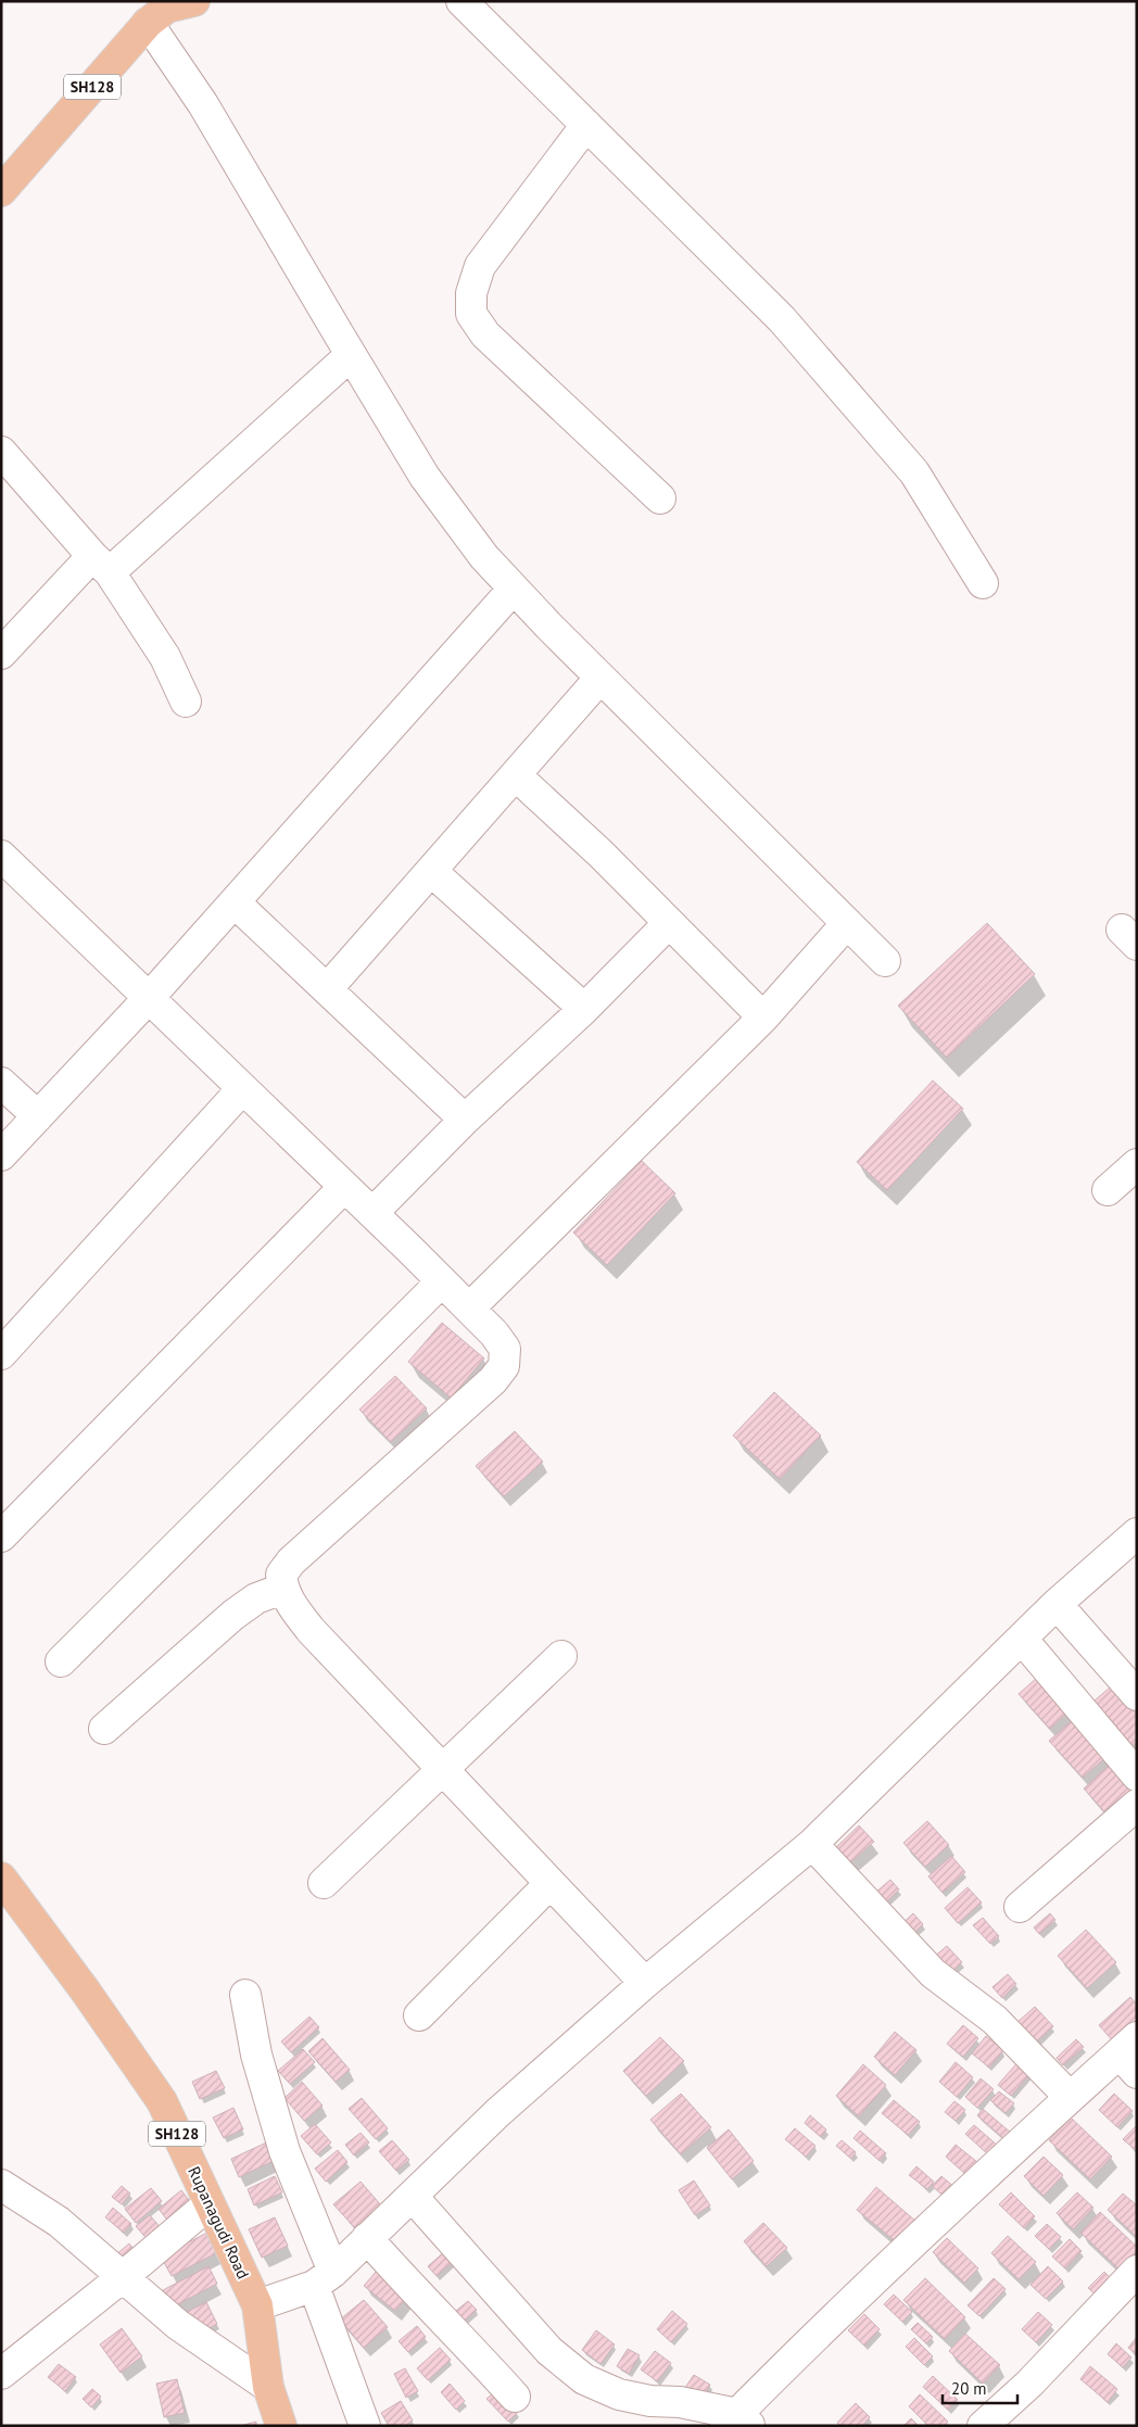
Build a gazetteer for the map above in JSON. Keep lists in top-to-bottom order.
{
  "streets": {
    "main road": ["SH128", "Rupanagudi Road"]
  },
  "scale_bar": "20 m"
}
